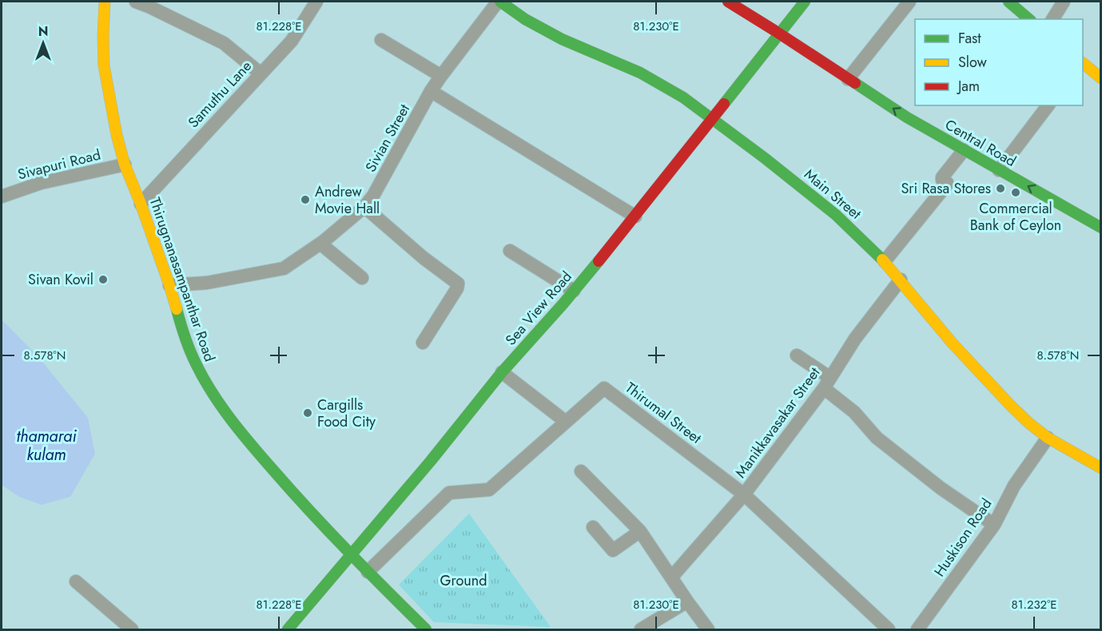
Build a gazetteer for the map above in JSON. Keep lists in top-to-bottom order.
{
  "streets": {
    "main road": [
      "Central Road",
      "Main Street",
      "Thirugnanasampanthar Road",
      "Sea View Road"
    ],
    "street": [
      "Samuthu Lane",
      "Sivian Street",
      "Sivapuri Road",
      "Thirumal Street",
      "Manikkavasakar Street",
      "Huskison Road"
    ]
  },
  "crossings": [
    ["Samuthu Lane", "Thirugnanasampanthar Road"],
    ["Sivian Street", "Main Street"],
    ["Sivian Street", "Thirugnanasampanthar Road"],
    ["Central Road", "Sea View Road"],
    ["Sivapuri Road", "Thirugnanasampanthar Road"],
    ["Main Street", "Sea View Road"],
    ["Main Street", "Manikkavasakar Street"],
    ["Main Street", "Huskison Road"],
    ["Thirugnanasampanthar Road", "Sea View Road"],
    ["Thirugnanasampanthar Road", "Thirumal Street"],
    ["Thirumal Street", "Manikkavasakar Street"]
  ],
  "one_way": ["Central Road"],
  "water": ["thamarai kulam"],
  "parks": ["Ground"],
  "places": [
    "Sri Rasa Stores",
    "Commercial Bank of Ceylon",
    "Andrew Movie Hall",
    "Sivan Kovil",
    "Cargills Food City"
  ],
  "legend": ["Fast", "Slow", "Jam"],
  "north": "top",
  "coordinates": [
    "81.228°E",
    "81.230°E",
    "8.578°N",
    "81.232°E"
  ]
}
